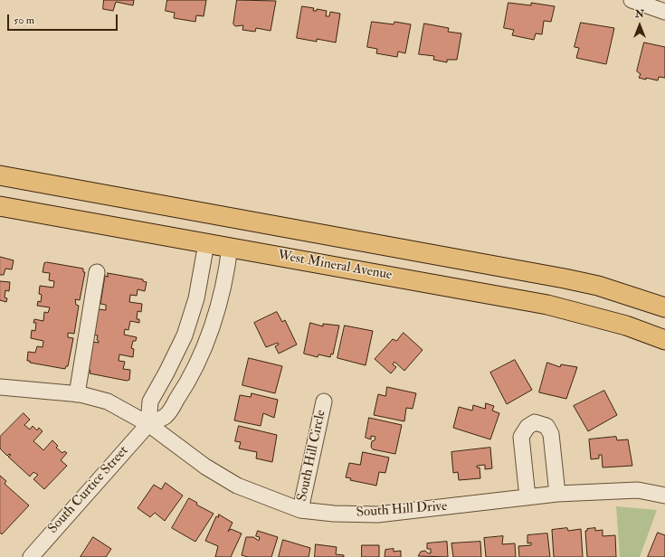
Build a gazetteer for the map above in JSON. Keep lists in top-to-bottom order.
{
  "streets": {
    "main road": ["West Mineral Avenue"],
    "street": ["South Hill Circle", "South Curtice Street", "South Hill Drive"]
  },
  "crossings": [
    ["West Mineral Avenue", "South Curtice Street"],
    ["South Hill Circle", "South Hill Drive"],
    ["South Curtice Street", "South Hill Drive"]
  ],
  "scale_bar": "50 m",
  "north": "top"
}
